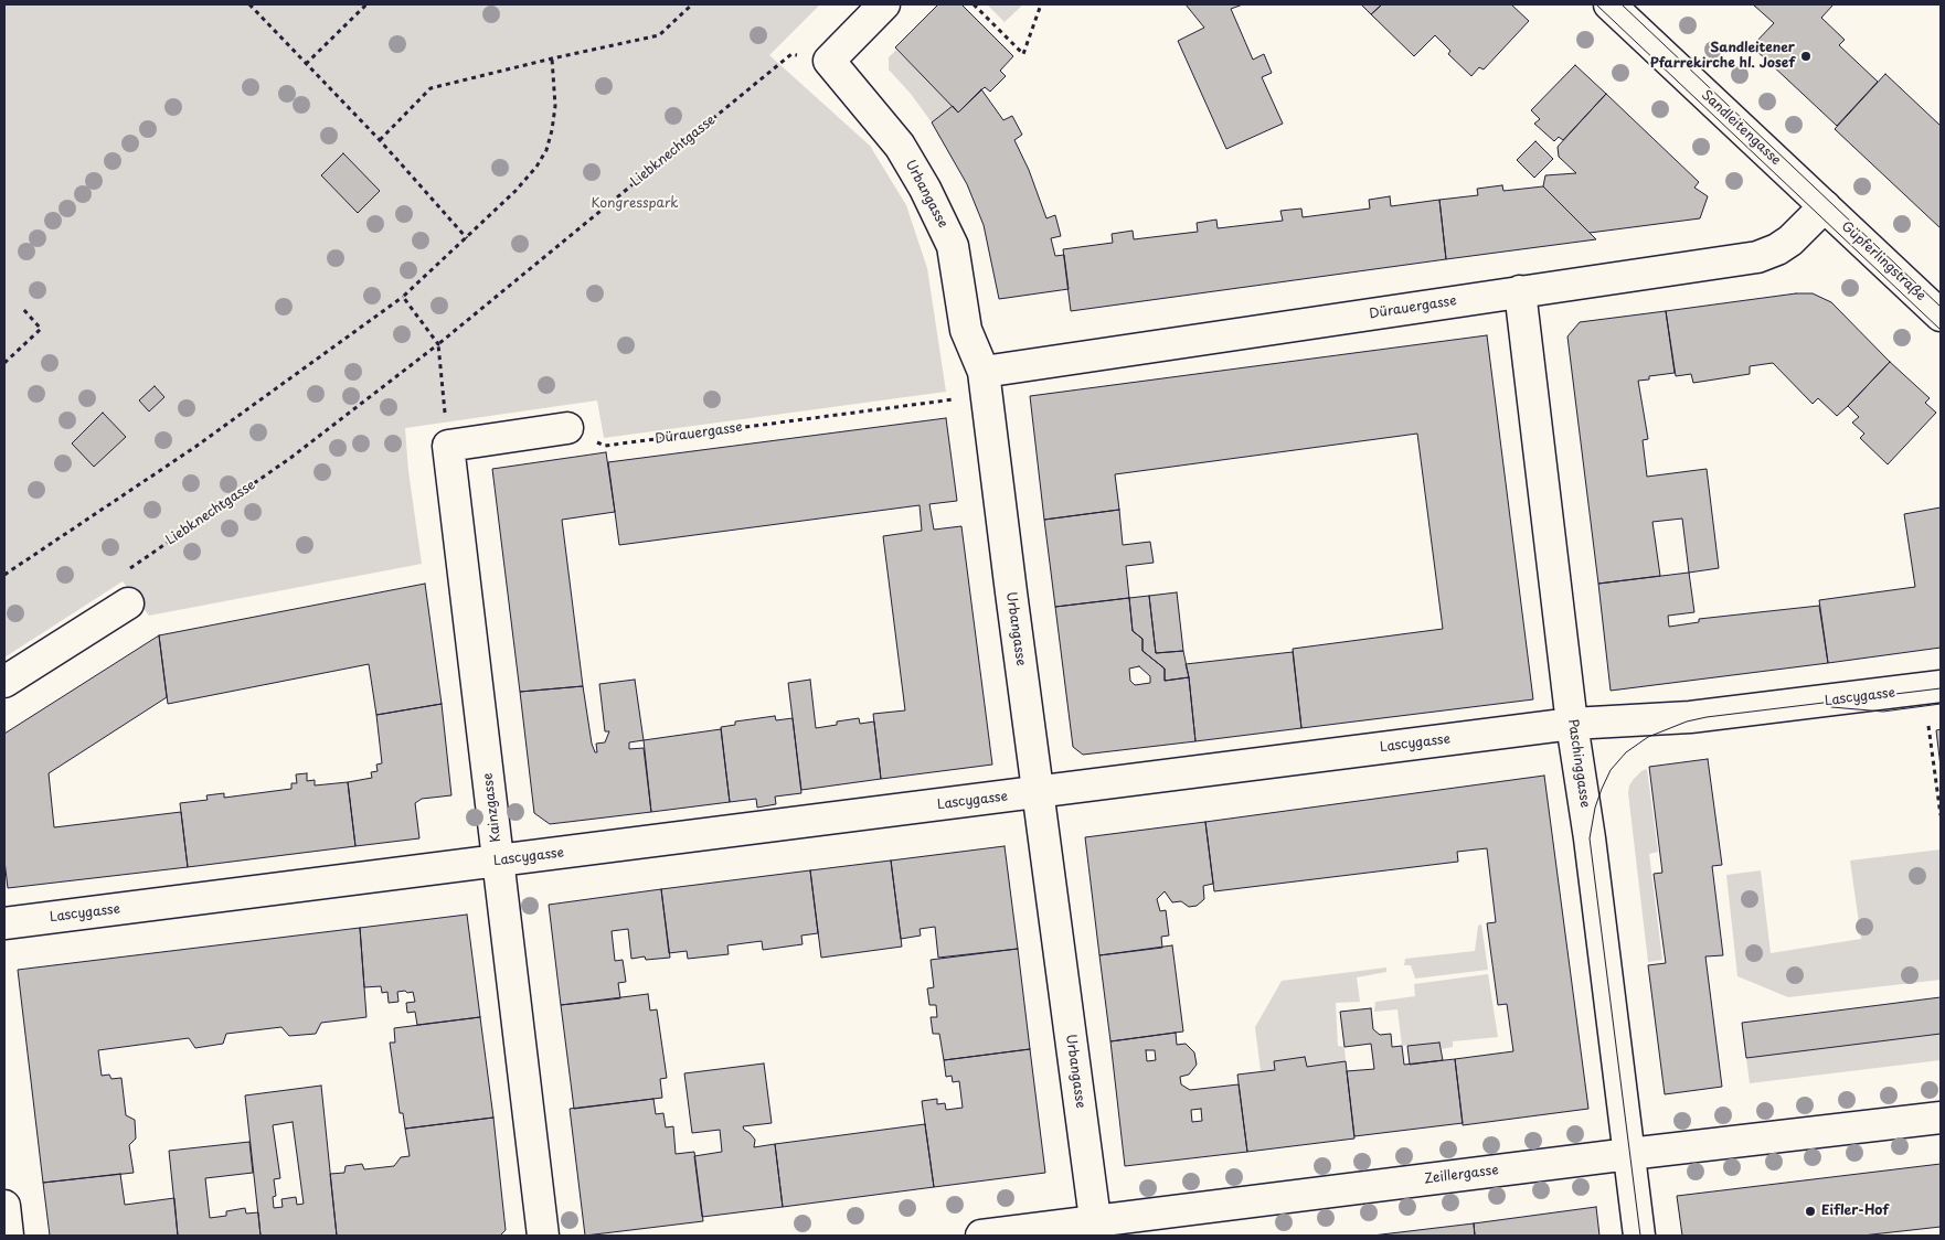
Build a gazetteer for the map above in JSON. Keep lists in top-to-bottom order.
{
  "streets": {
    "street": [
      "Sandleitengasse",
      "Urbangasse",
      "Güpferlingstraße",
      "Dürauergasse",
      "Lascygasse",
      "Paschinggasse",
      "Kainzgasse",
      "Zeillergasse"
    ],
    "path": ["Liebknechtgasse"]
  },
  "crossings": [
    ["Sandleitengasse", "Güpferlingstraße"],
    ["Sandleitengasse", "Dürauergasse"],
    ["Liebknechtgasse", "Urbangasse"],
    ["Urbangasse", "Dürauergasse"],
    ["Urbangasse", "Lascygasse"],
    ["Urbangasse", "Zeillergasse"],
    ["Güpferlingstraße", "Dürauergasse"],
    ["Dürauergasse", "Paschinggasse"],
    ["Lascygasse", "Paschinggasse"],
    ["Lascygasse", "Kainzgasse"],
    ["Paschinggasse", "Zeillergasse"]
  ],
  "parks": ["Kongresspark"],
  "places": ["Sandleitener Pfarrekirche hl. Josef", "Eifler-Hof"]
}
